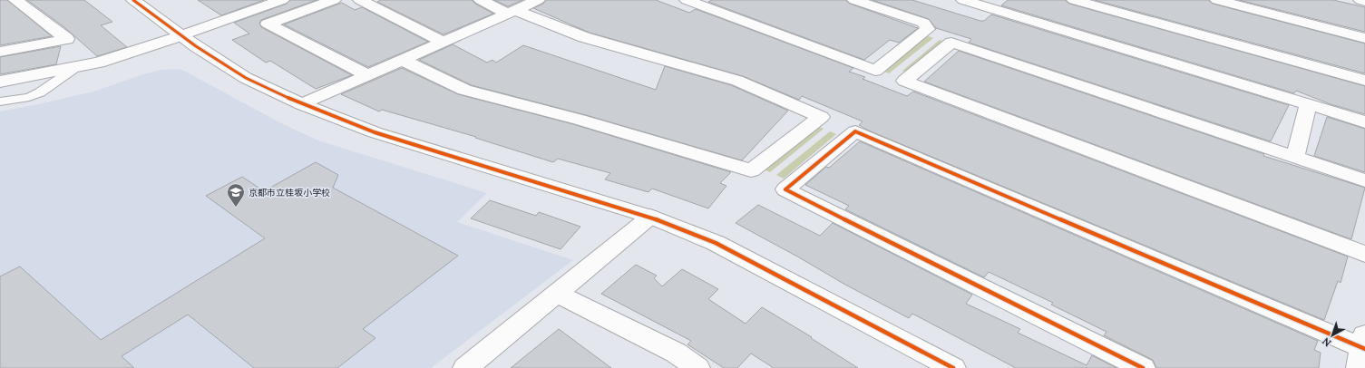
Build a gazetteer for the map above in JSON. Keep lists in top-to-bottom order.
{
  "places": {
    "school or university": ["京都市立桂坂小学校"]
  },
  "north": "bottom left"
}
